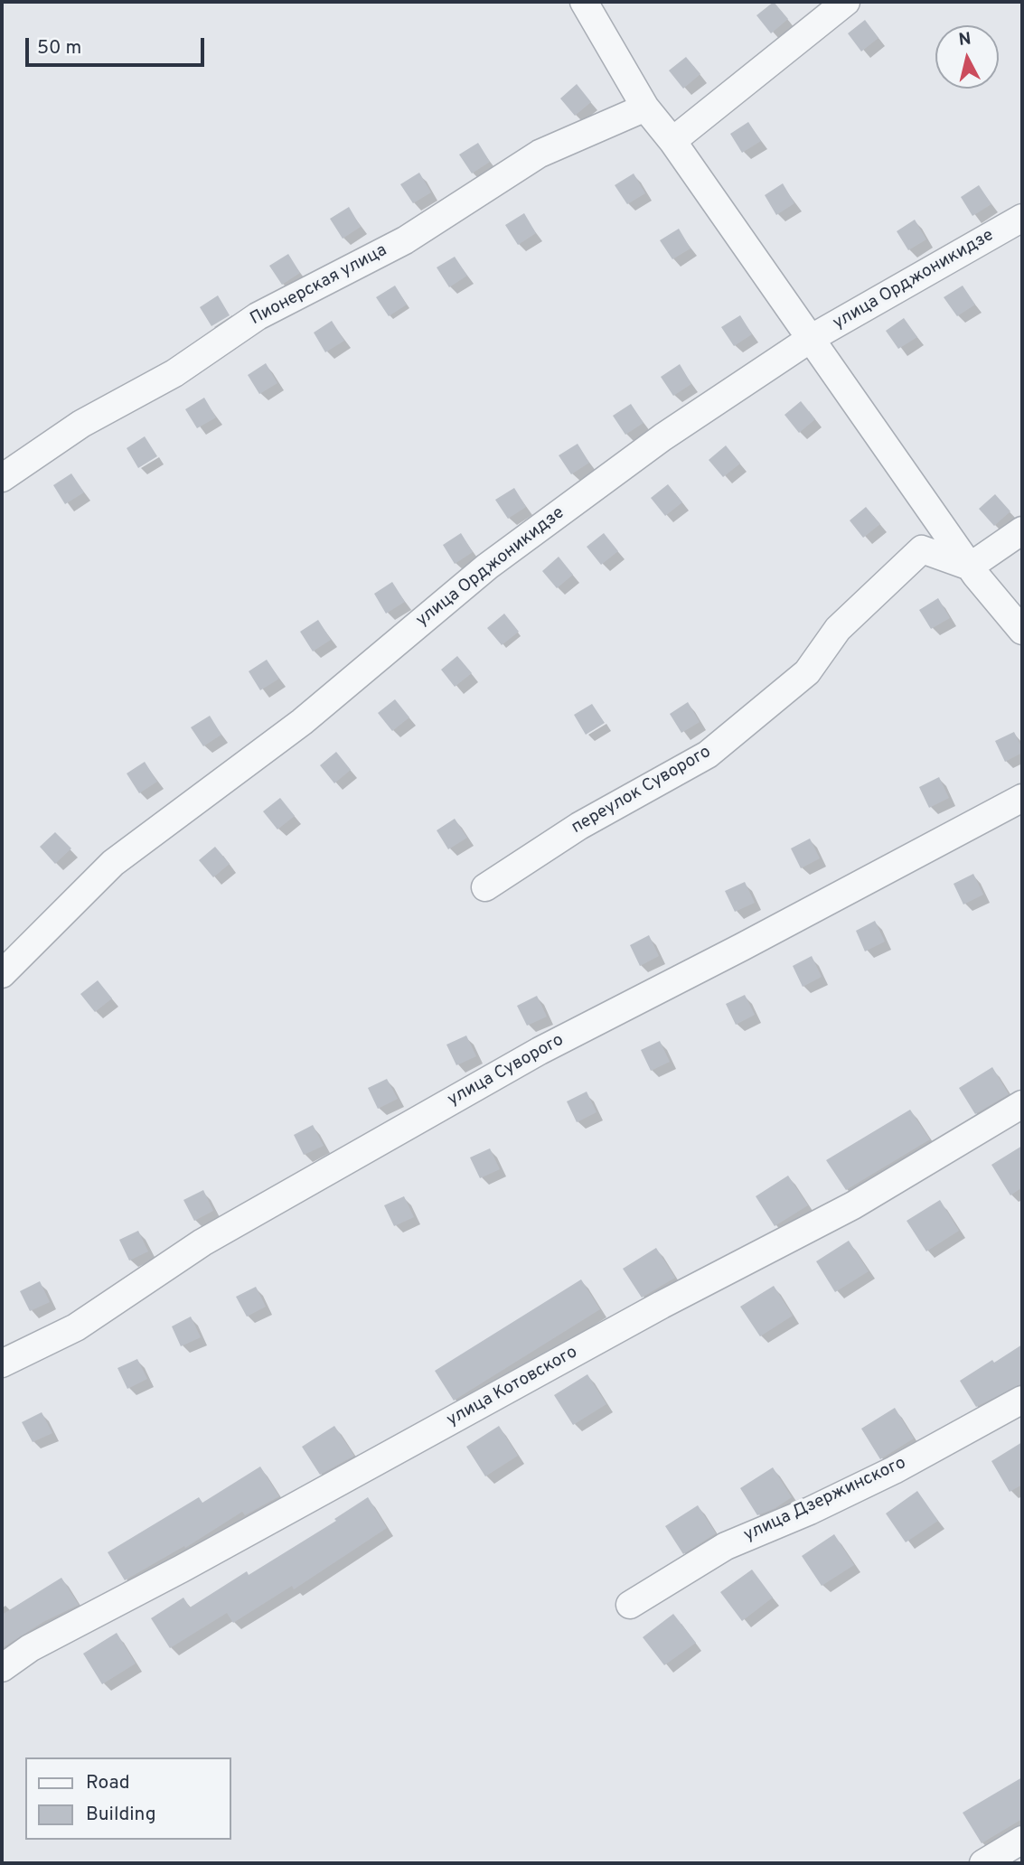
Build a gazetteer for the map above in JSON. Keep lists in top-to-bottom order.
{
  "streets": {
    "street": [
      "улица Орджоникидзе",
      "Пионерская улица",
      "переулок Суворого",
      "улица Суворого",
      "улица Котовского",
      "улица Дзержинского"
    ]
  },
  "legend": ["Road", "Building"],
  "scale_bar": "50 m",
  "north": "top"
}
